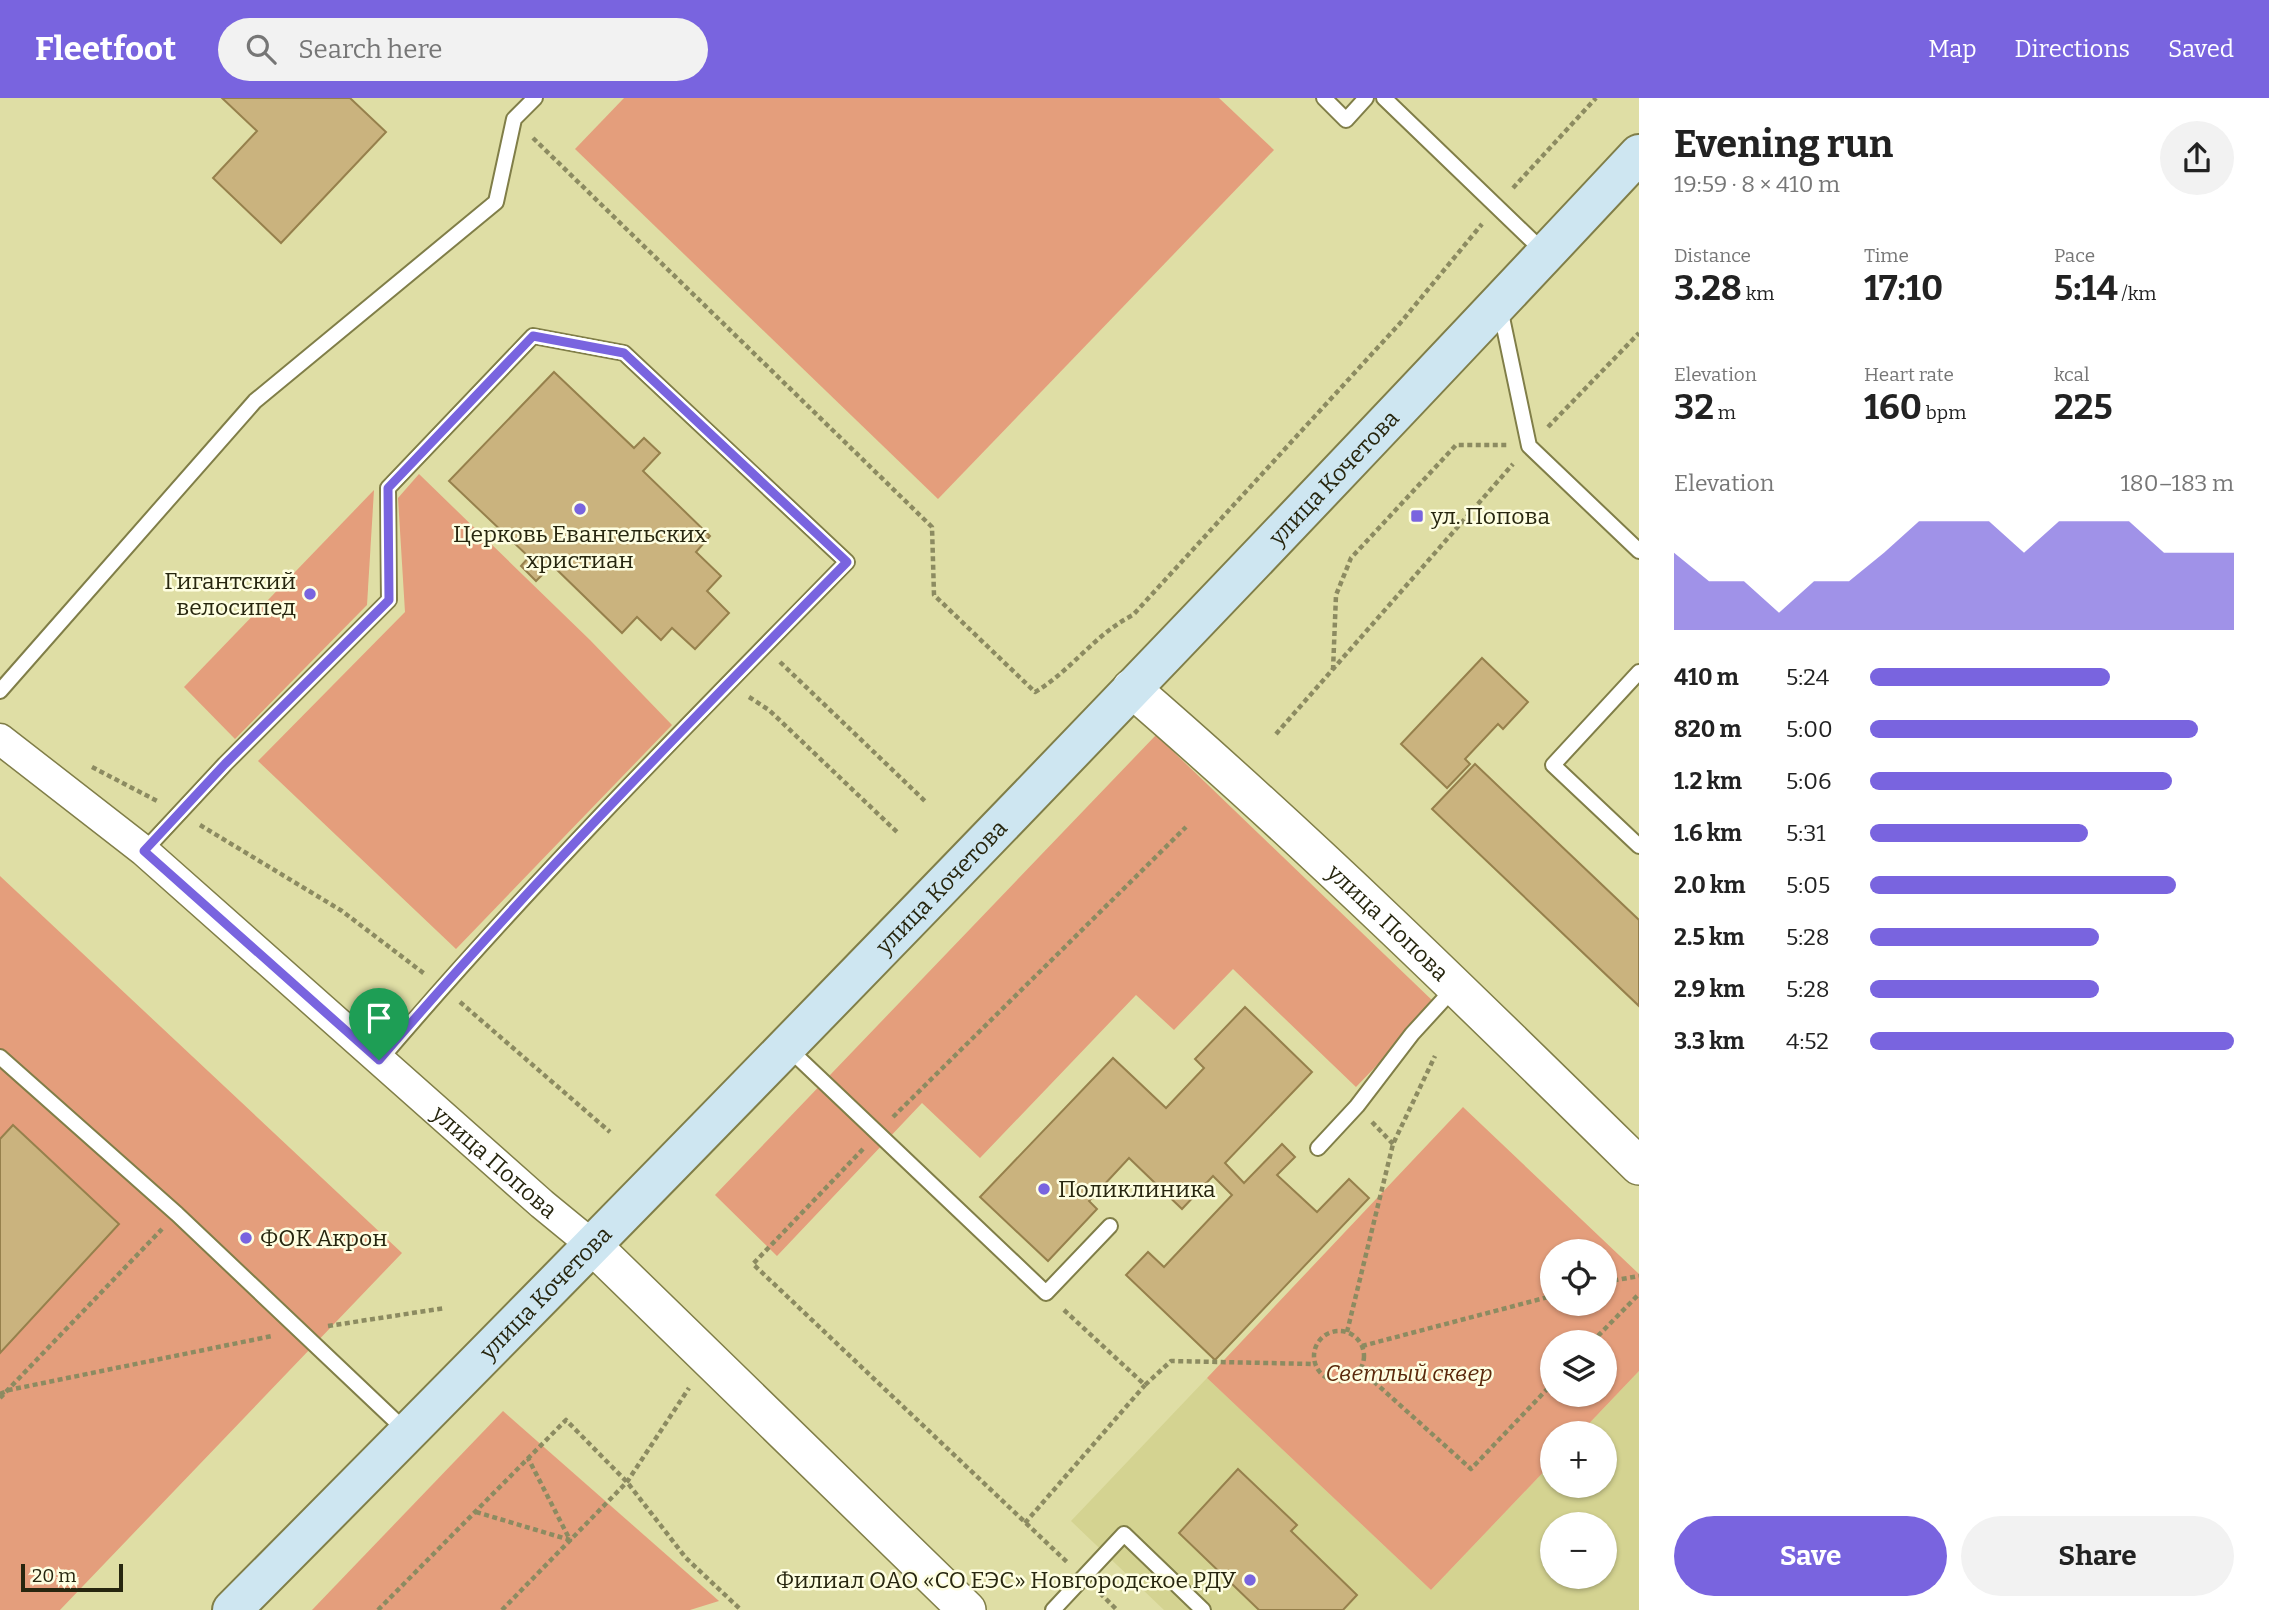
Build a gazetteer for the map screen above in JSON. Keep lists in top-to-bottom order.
{
  "streets": {
    "main road": ["улица Кочетова"],
    "street": ["улица Попова"]
  },
  "crossings": [
    ["улица Кочетова", "улица Попова"]
  ],
  "parks": ["Светлый сквер"],
  "places": {
    "other": [
      "Церковь Евангельских христиан",
      "Гигантский велосипед",
      "Поликлиника",
      "ФОК Акрон",
      "Филиал ОАО «СО ЕЭС» Новгородское РДУ"
    ],
    "transit": ["ул. Попова"]
  },
  "scale_bar": "20 m",
  "page": {
    "header": "Fleetfoot",
    "search": "Search here",
    "nav": ["Map", "Directions", "Saved"],
    "heading": ["Evening run", "19:59 · 8 × 410 m"],
    "stats": [
      ["Distance", "3.28 km"],
      ["Time", "17:10"],
      ["Pace", "5:14 /km"],
      ["Elevation", "32 m"],
      ["Heart rate", "160 bpm"],
      ["kcal", "225"]
    ],
    "chart": ["Elevation", "180–183 m"],
    "list": [
      {
        "name": "410 m",
        "note": "5:24"
      },
      {
        "name": "820 m",
        "note": "5:00"
      },
      {
        "name": "1.2 km",
        "note": "5:06"
      },
      {
        "name": "1.6 km",
        "note": "5:31"
      },
      {
        "name": "2.0 km",
        "note": "5:05"
      },
      {
        "name": "2.5 km",
        "note": "5:28"
      },
      {
        "name": "2.9 km",
        "note": "5:28"
      },
      {
        "name": "3.3 km",
        "note": "4:52"
      }
    ],
    "map_buttons": ["+", "−"],
    "buttons": ["Save", "Share"],
    "scale": "20 m"
  }
}
